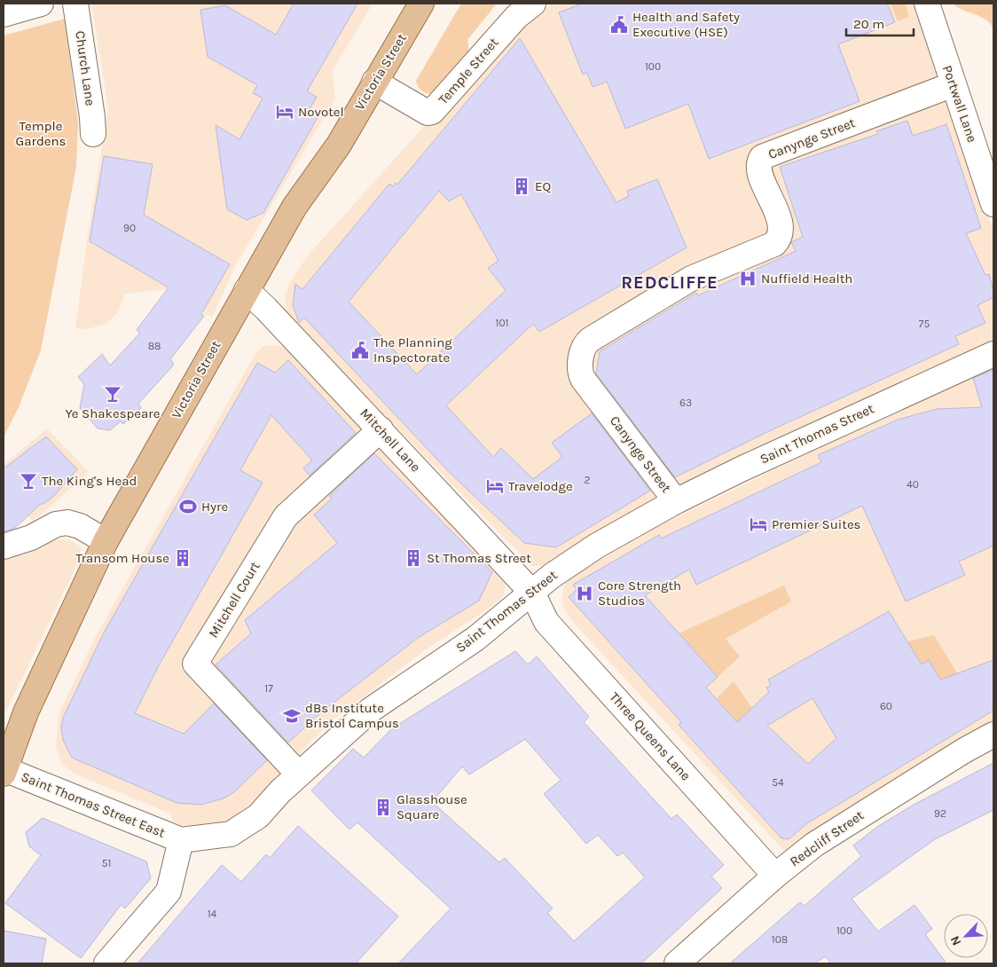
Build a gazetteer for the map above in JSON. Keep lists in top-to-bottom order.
{
  "streets": {
    "main road": ["Victoria Street"],
    "street": [
      "Church Lane",
      "Temple Street",
      "Portwall Lane",
      "Canynge Street",
      "Saint Thomas Street",
      "Mitchell Lane",
      "Mitchell Court",
      "Three Queens Lane",
      "Saint Thomas Street East",
      "Redcliff Street"
    ]
  },
  "crossings": [
    ["Temple Street", "Victoria Street"],
    ["Victoria Street", "Mitchell Lane"],
    ["Victoria Street", "Saint Thomas Street East"],
    ["Portwall Lane", "Canynge Street"],
    ["Canynge Street", "Saint Thomas Street"],
    ["Saint Thomas Street", "Mitchell Lane"],
    ["Saint Thomas Street", "Mitchell Court"],
    ["Saint Thomas Street", "Three Queens Lane"],
    ["Saint Thomas Street", "Saint Thomas Street East"],
    ["Mitchell Lane", "Mitchell Court"],
    ["Mitchell Lane", "Three Queens Lane"],
    ["Three Queens Lane", "Redcliff Street"]
  ],
  "districts": ["REDCLIFFE"],
  "parks": ["Temple Gardens"],
  "places": {
    "public building": ["Health and Safety Executive (HSE)", "The Planning Inspectorate"],
    "hotel": ["Novotel", "Travelodge", "Premier Suites"],
    "building": [
      "EQ",
      "Transom House",
      "St Thomas Street",
      "Glasshouse Square"
    ],
    "hospital": ["Nuffield Health", "Core Strength Studios"],
    "bar": ["Ye Shakespeare", "The King's Head"],
    "sports": ["Hyre"],
    "school or university": ["dBs Institute Bristol Campus"]
  },
  "house_numbers": [
    "100",
    "90",
    "101",
    "75",
    "88",
    "63",
    "2",
    "40",
    "17",
    "60",
    "54",
    "92",
    "51",
    "14",
    "100",
    "108"
  ],
  "scale_bar": "20 m",
  "north": "bottom left"
}
